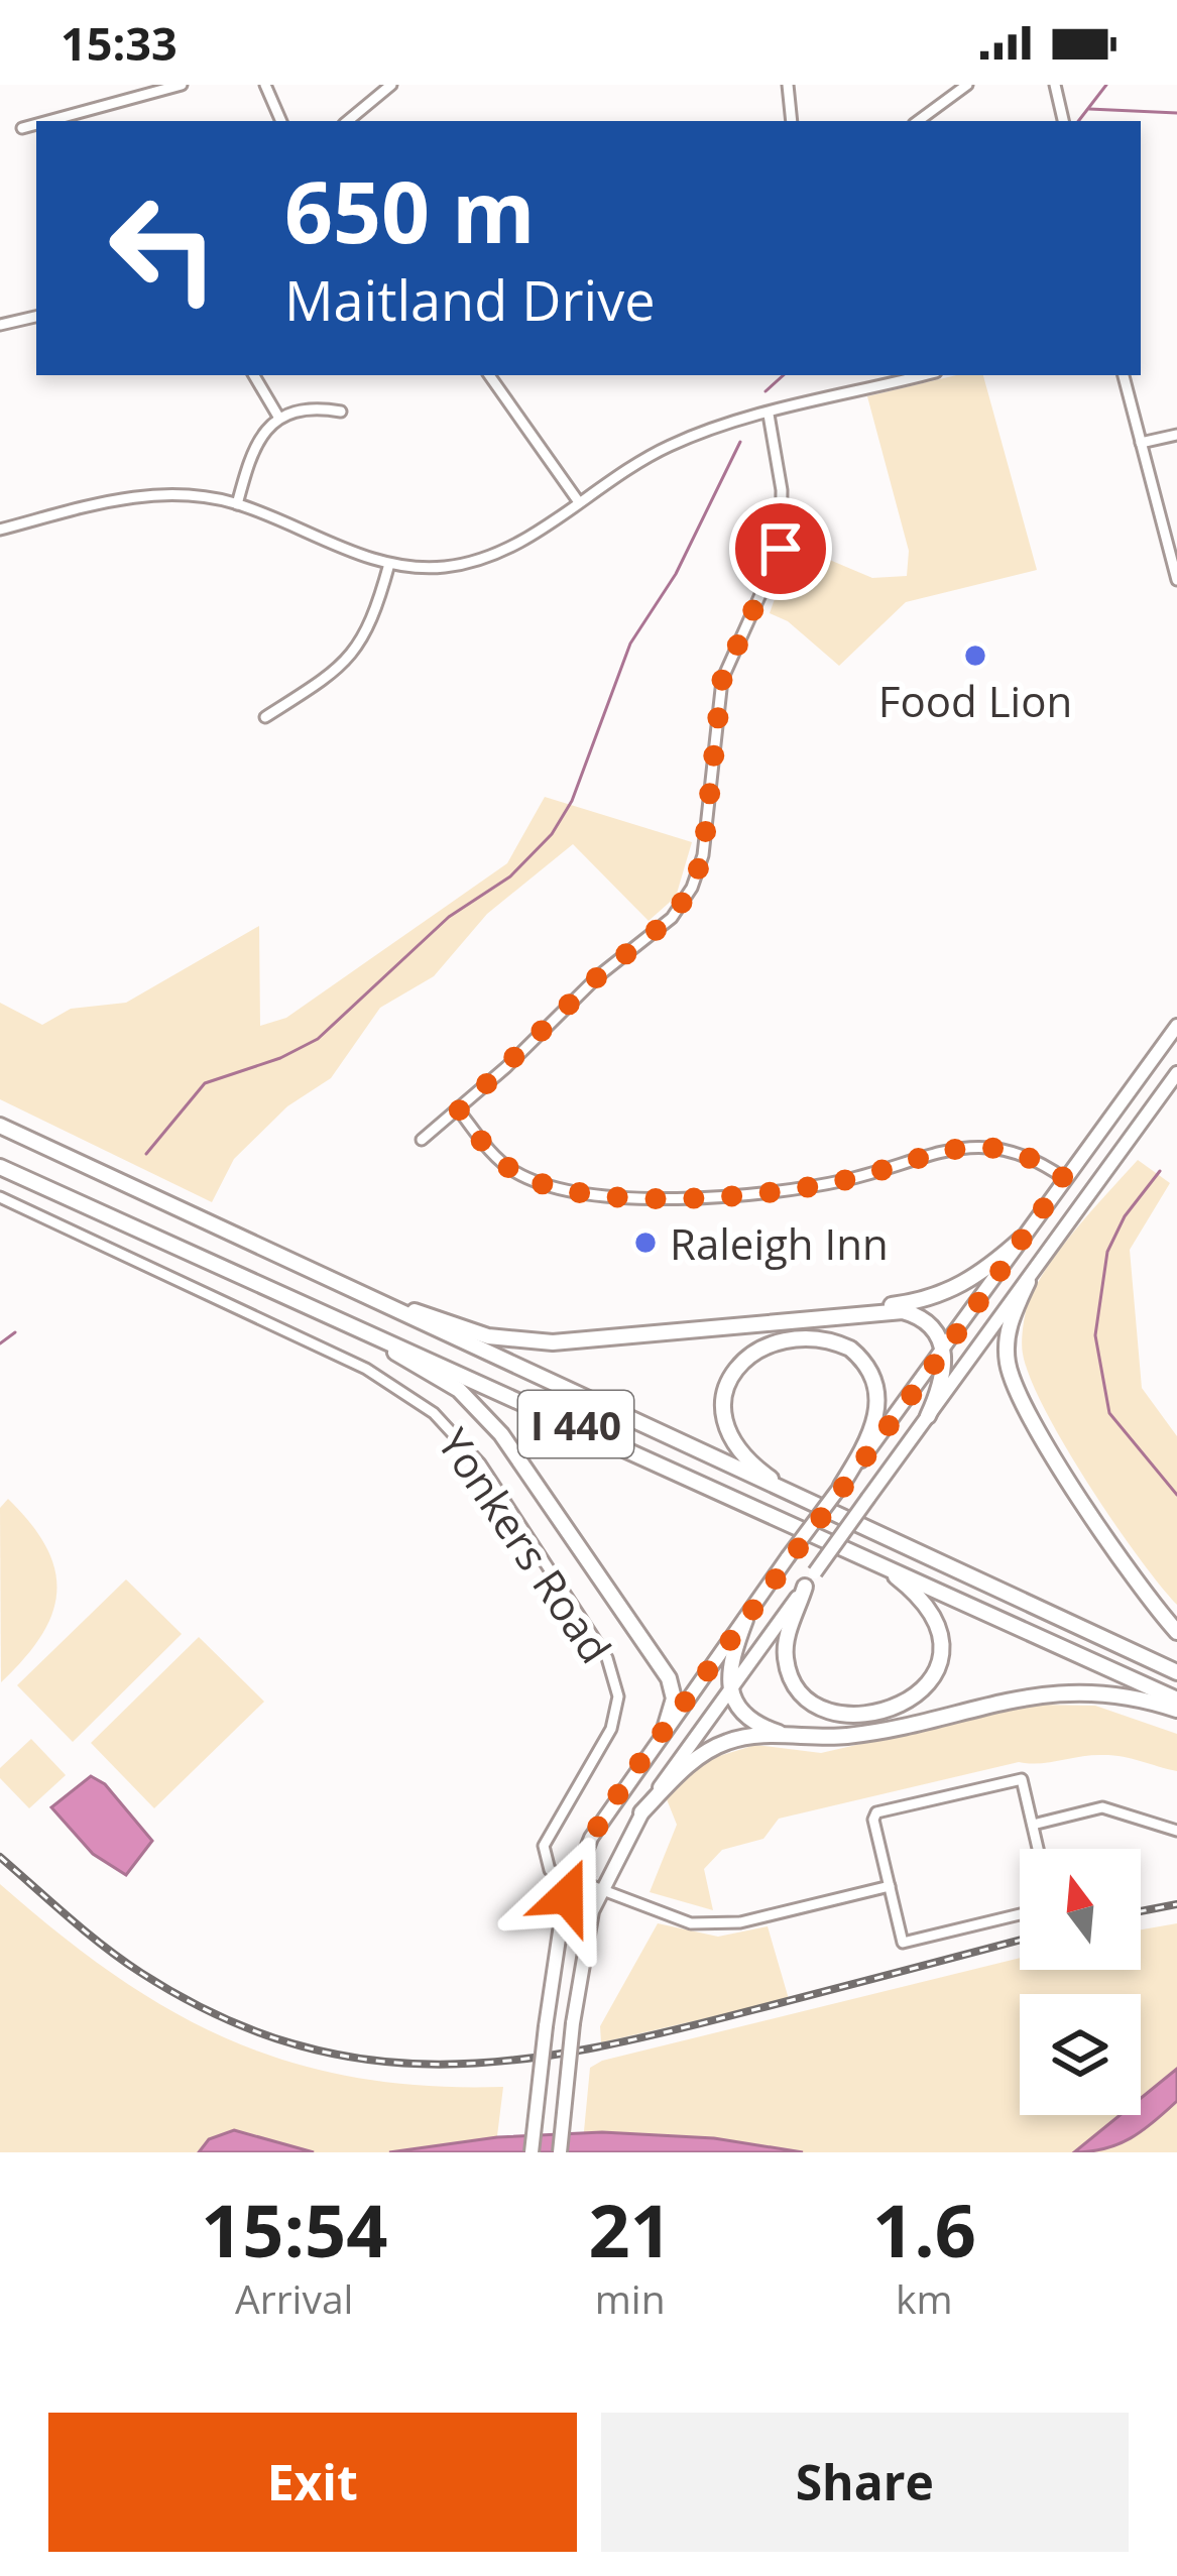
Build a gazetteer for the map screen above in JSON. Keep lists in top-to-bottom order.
{
  "streets": {
    "highway": ["I 440"],
    "street": ["Yonkers Road"]
  },
  "places": ["Food Lion", "Raleigh Inn"],
  "north": "top",
  "page": {
    "status": "15:33",
    "turn": ["650 m", "Maitland Drive"],
    "eta": [
      "15:54",
      "Arrival",
      "21",
      "min",
      "1.6",
      "km"
    ],
    "buttons": ["Exit", "Share"]
  }
}
